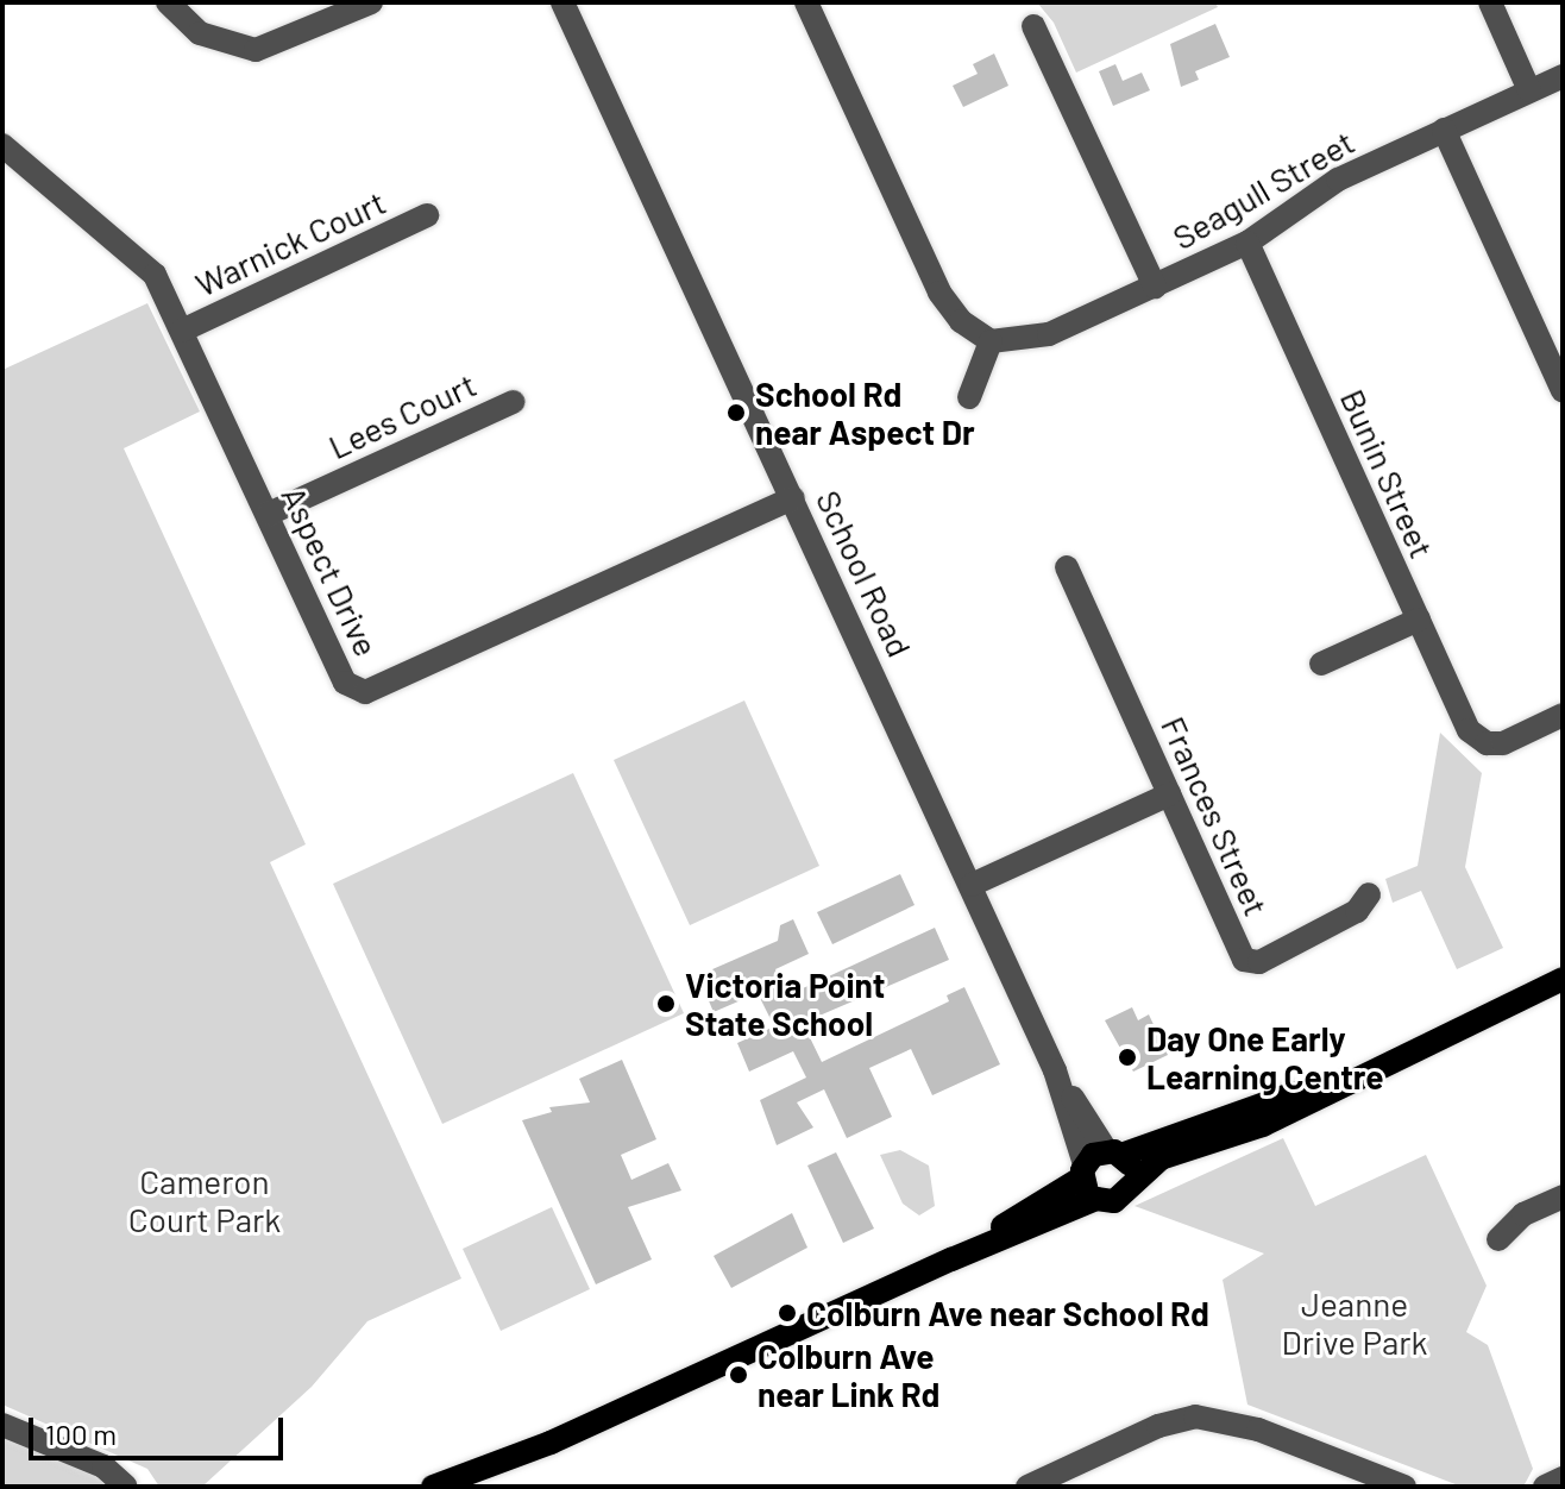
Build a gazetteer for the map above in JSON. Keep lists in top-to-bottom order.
{
  "streets": {
    "street": [
      "Seagull Street",
      "Warnick Court",
      "Lees Court",
      "Bunin Street",
      "Aspect Drive",
      "School Road",
      "Frances Street"
    ]
  },
  "crossings": [
    ["Seagull Street", "Bunin Street"],
    ["Warnick Court", "Aspect Drive"],
    ["Lees Court", "Aspect Drive"],
    ["Aspect Drive", "School Road"]
  ],
  "parks": ["Cameron Court Park", "Jeanne Drive Park"],
  "places": [
    "School Rd near Aspect Dr",
    "Victoria Point State School",
    "Day One Early Learning Centre",
    "Colburn Ave near School Rd",
    "Colburn Ave near Link Rd"
  ],
  "scale_bar": "100 m"
}
